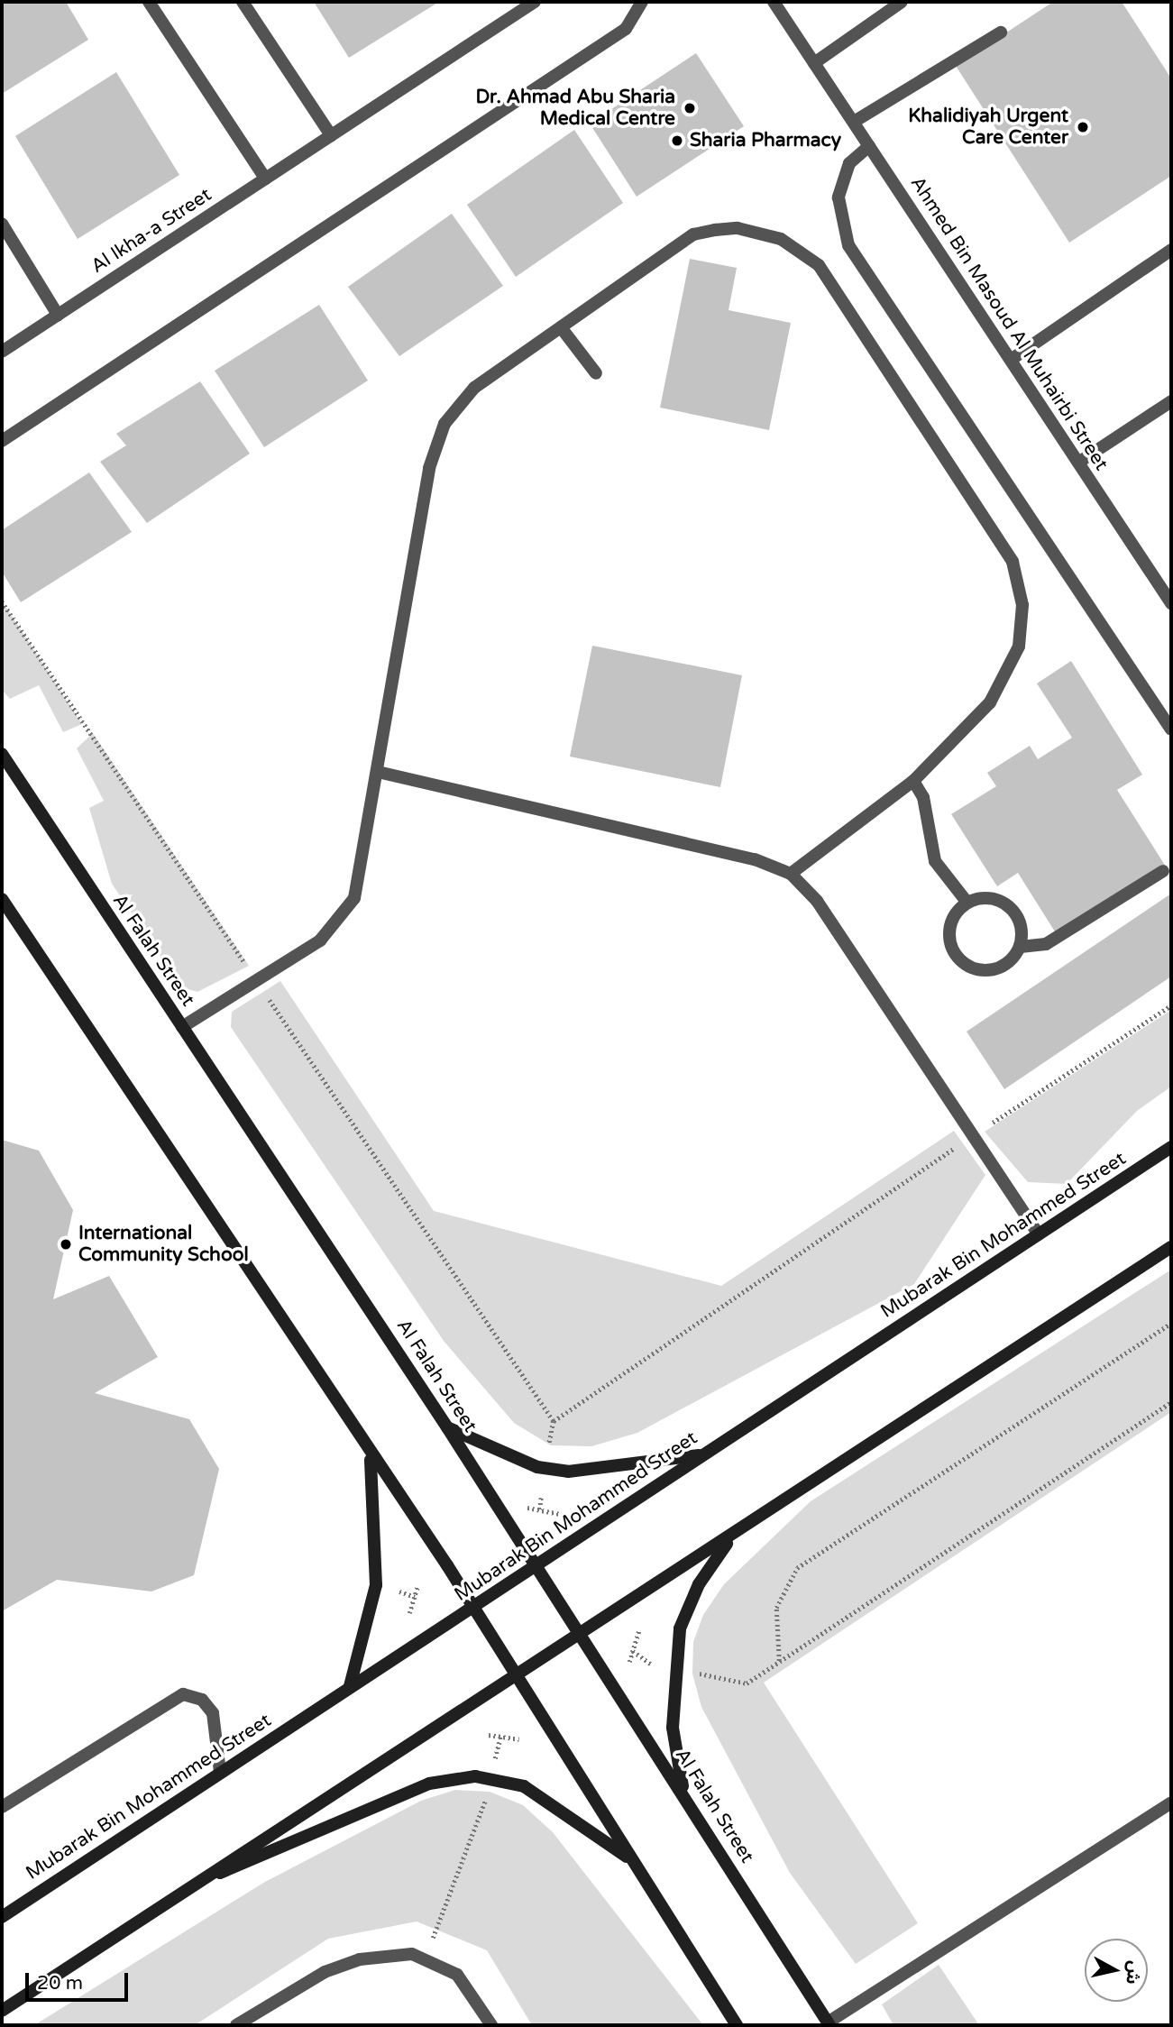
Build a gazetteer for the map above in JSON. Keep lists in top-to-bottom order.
{
  "streets": {
    "main road": ["Al Falah Street", "Mubarak Bin Mohammed Street"],
    "street": ["Al Ikha-a Street", "Ahmed Bin Masoud Al Muhairbi Street"]
  },
  "crossings": [
    ["Al Falah Street", "Mubarak Bin Mohammed Street"]
  ],
  "places": [
    "Dr. Ahmad Abu Sharia Medical Centre",
    "Khalidiyah Urgent Care Center",
    "Sharia Pharmacy",
    "International Community School"
  ],
  "scale_bar": "20 m",
  "north": "right"
}
